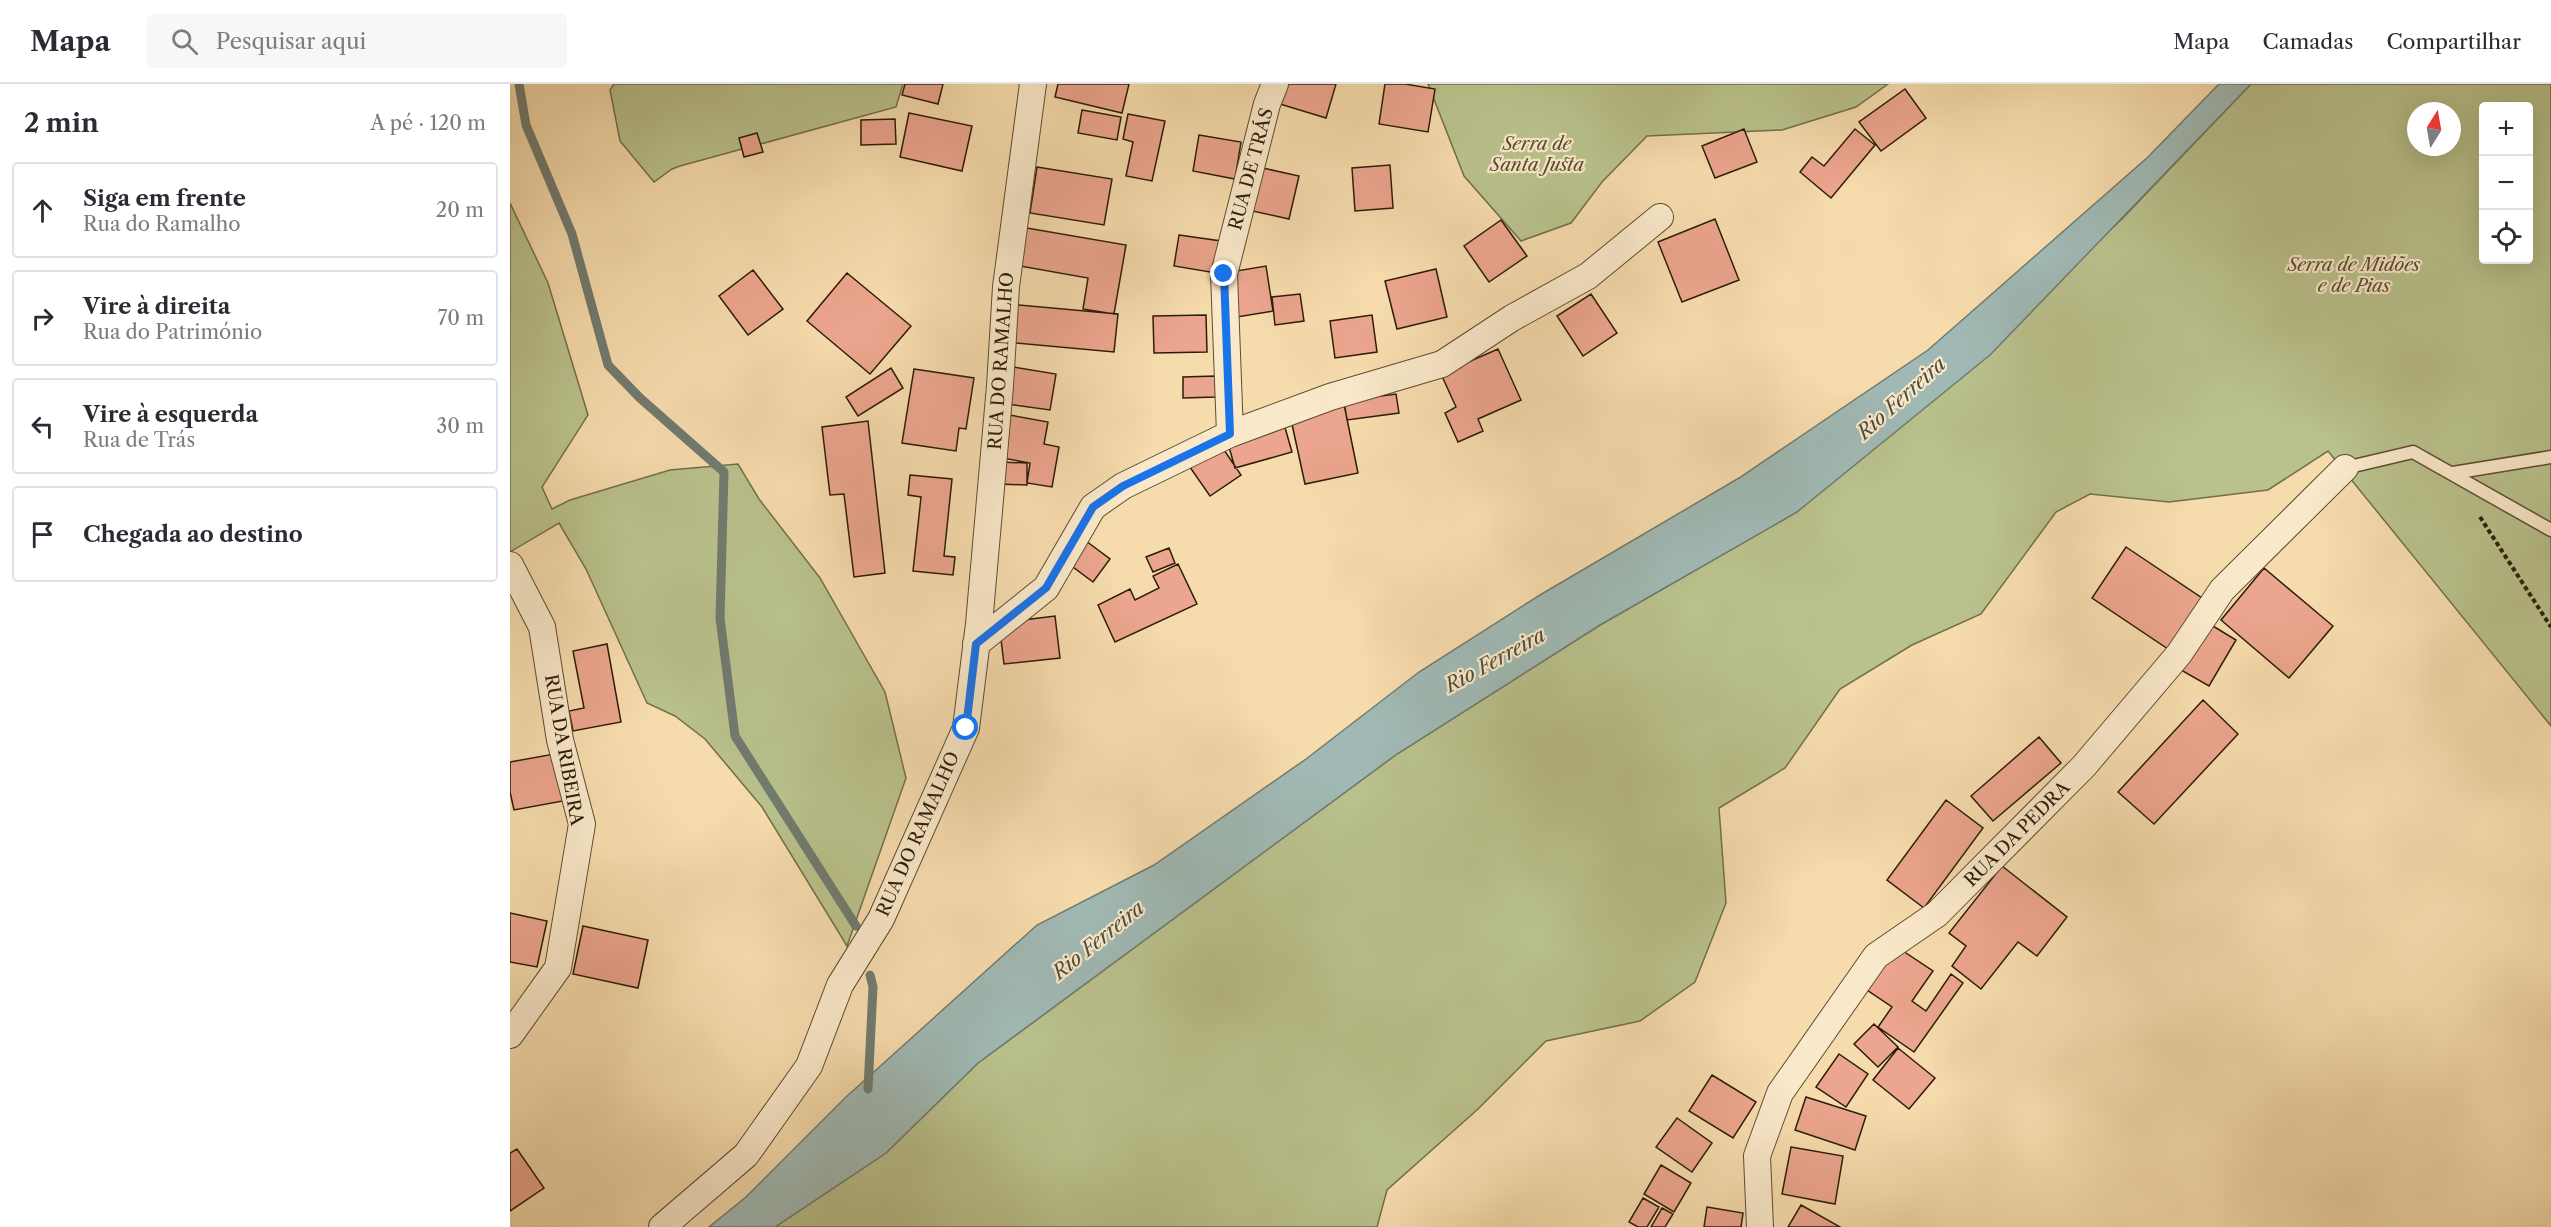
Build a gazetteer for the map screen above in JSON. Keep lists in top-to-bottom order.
{
  "streets": {
    "street": [
      "RUA DE TRÁS",
      "RUA DO RAMALHO",
      "RUA DA RIBEIRA",
      "RUA DA PEDRA"
    ]
  },
  "water": ["Rio Ferreira"],
  "parks": ["Serra de Santa Justa", "Serra de Midões e de Pias"],
  "north": "top",
  "page": {
    "header": "Mapa",
    "search": "Pesquisar aqui",
    "nav": ["Mapa", "Camadas", "Compartilhar"],
    "heading": ["2 min", "A pé · 120 m"],
    "map_buttons": ["+", "−"],
    "list": [
      ["Siga em frente", "Rua do Ramalho", "20 m"],
      ["Vire à direita", "Rua do Património", "70 m"],
      ["Vire à esquerda", "Rua de Trás", "30 m"],
      "Chegada ao destino"
    ]
  }
}
